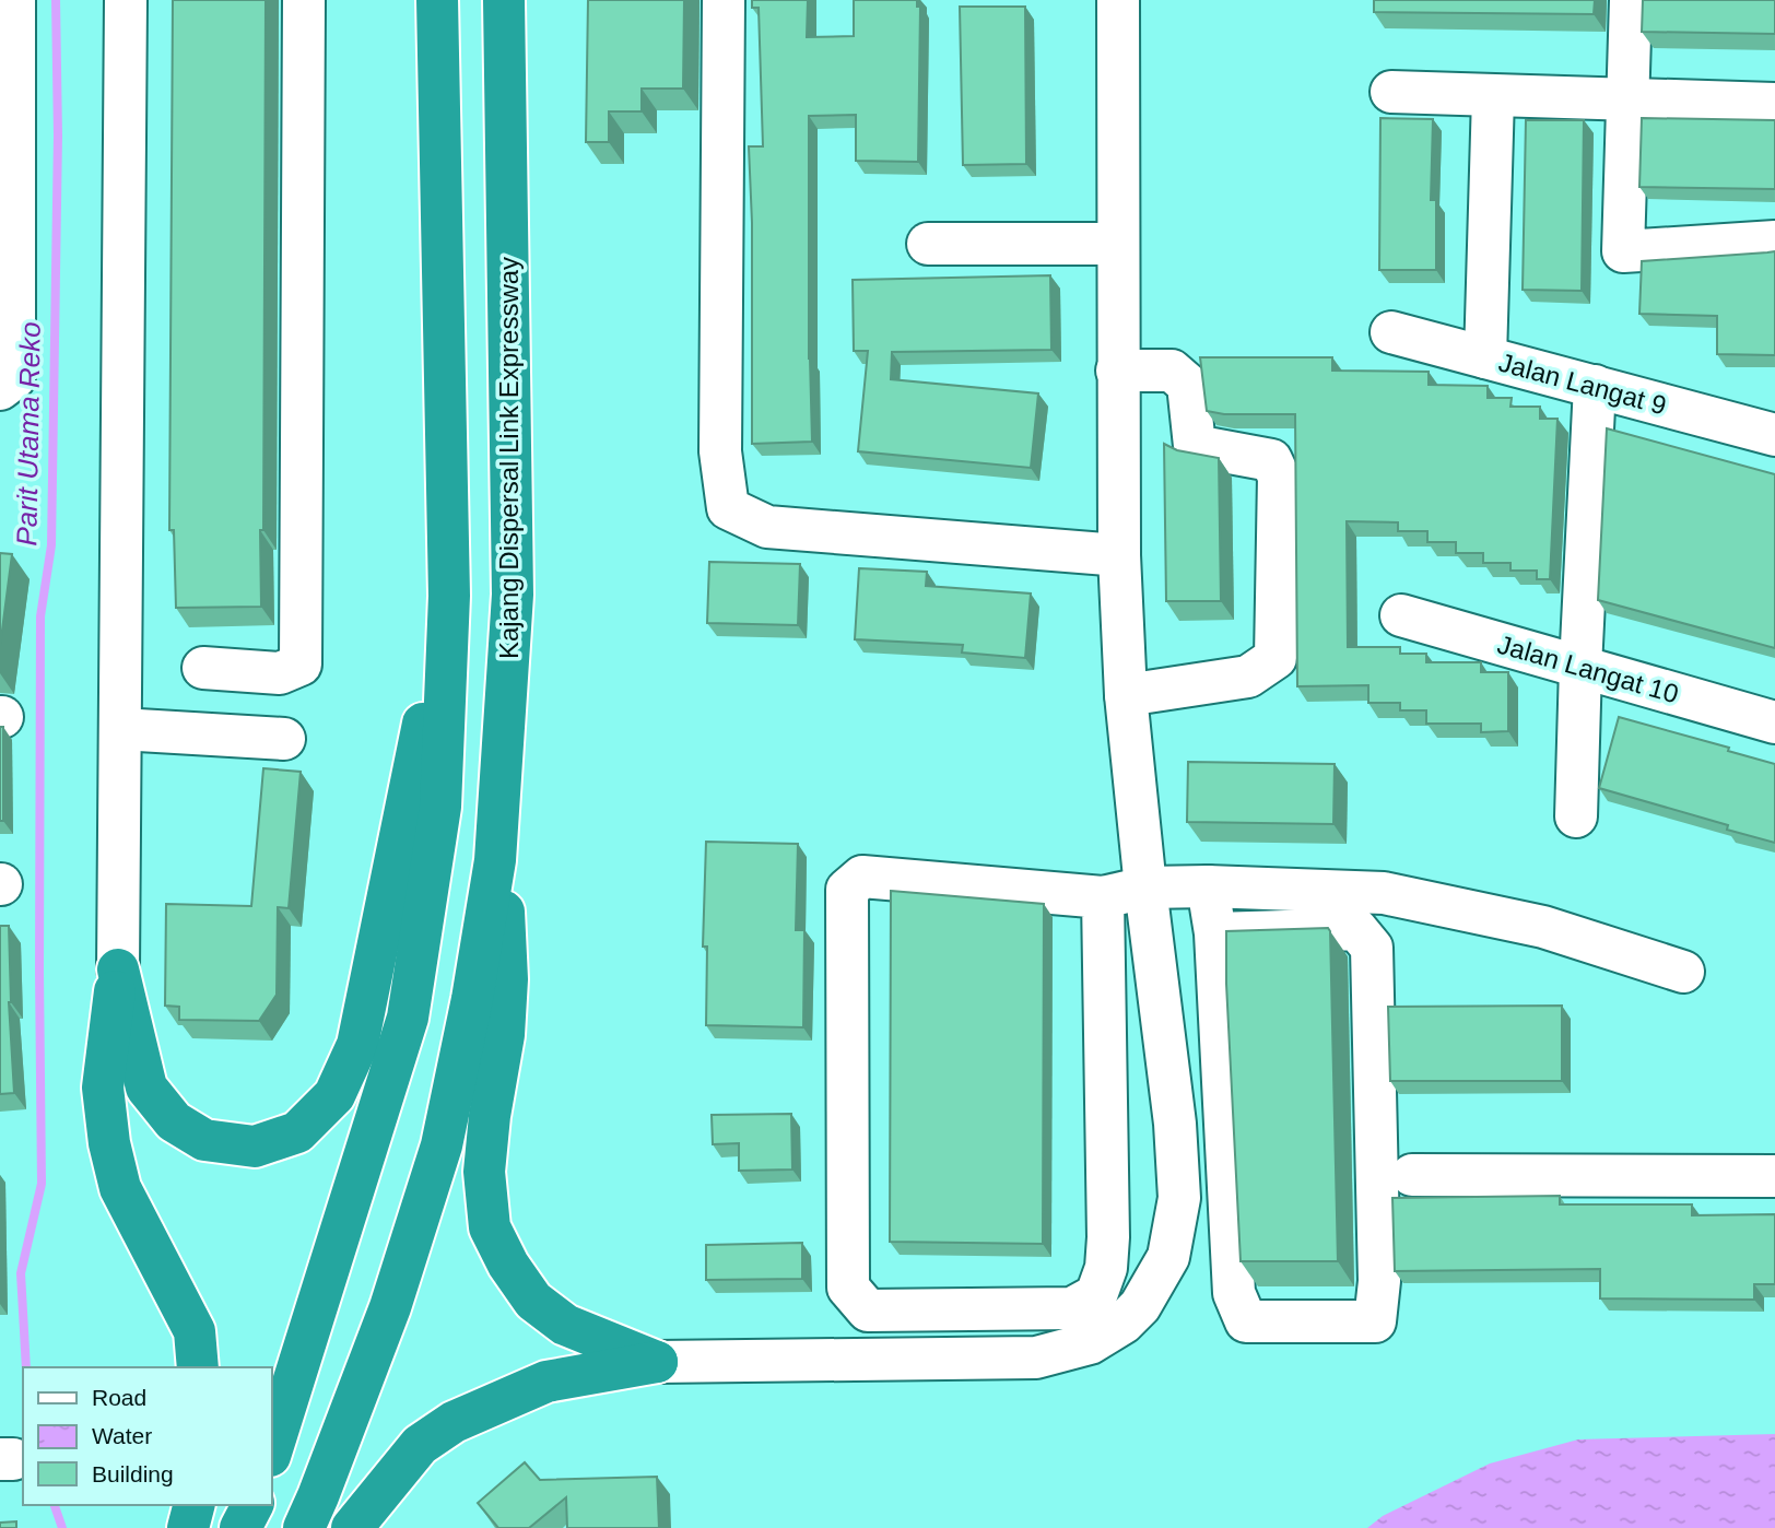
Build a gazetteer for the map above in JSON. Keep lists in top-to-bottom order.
{
  "streets": {
    "highway": ["Kajang Dispersal Link Expressway"],
    "street": ["Jalan Langat 9", "Jalan Langat 10"]
  },
  "water": ["Parit Utama Reko"],
  "legend": ["Road", "Water", "Building"]
}
